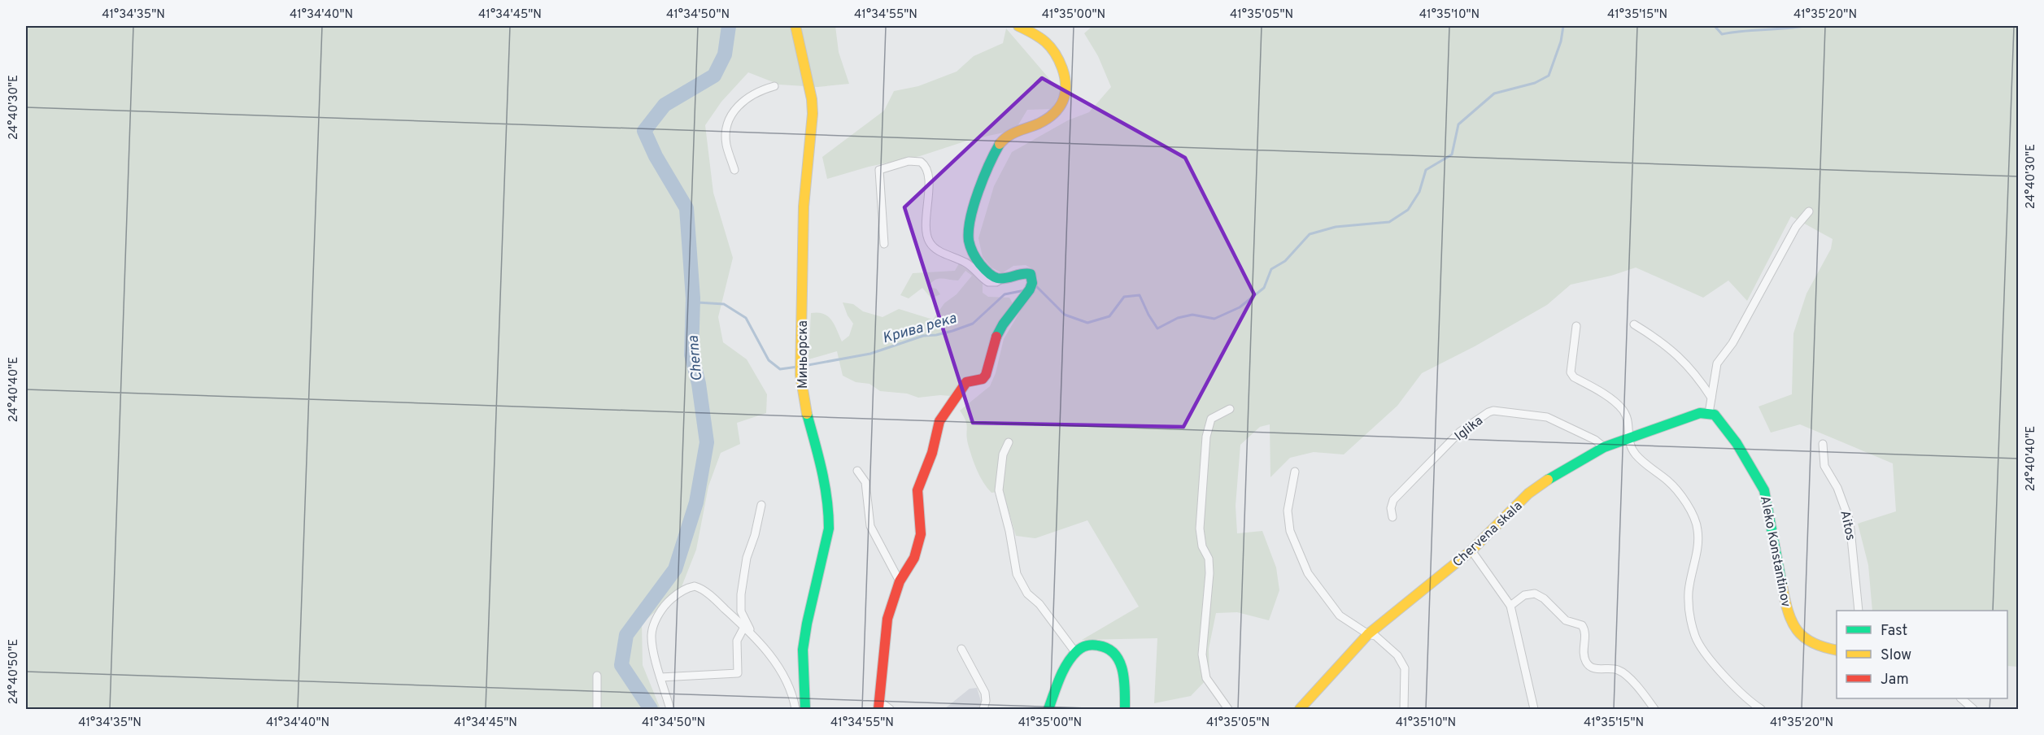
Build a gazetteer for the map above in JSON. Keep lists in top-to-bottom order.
{
  "streets": {
    "street": [
      "Миньорска",
      "Iglika",
      "Aitos",
      "Chervena skala",
      "Aleko Konstantinov"
    ]
  },
  "crossings": [
    ["Iglika", "Chervena skala"],
    ["Chervena skala", "Aleko Konstantinov"]
  ],
  "water": ["Крива река", "Cherna"],
  "legend": ["Fast", "Slow", "Jam"],
  "coordinates": [
    "41°34'35\"N",
    "41°34'40\"N",
    "41°34'45\"N",
    "41°34'50\"N",
    "41°34'55\"N",
    "41°35'00\"N",
    "41°35'05\"N",
    "41°35'10\"N",
    "41°35'15\"N",
    "41°35'20\"N",
    "24°40'30\"E",
    "24°40'40\"E",
    "24°40'50\"E"
  ]
}
